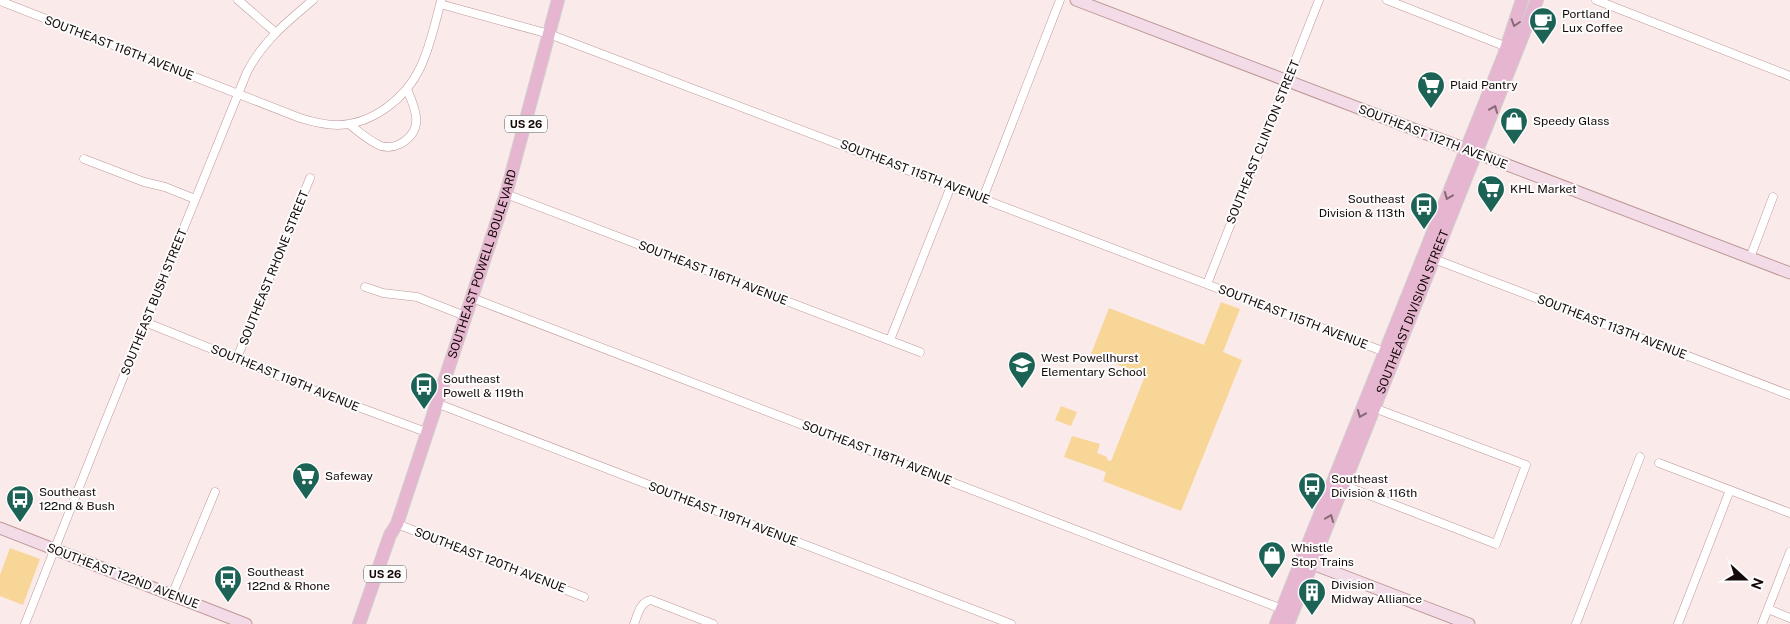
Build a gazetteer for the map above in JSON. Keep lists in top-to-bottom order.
{
  "streets": {
    "main road": [
      "US 26",
      "SOUTHEAST 112TH AVENUE",
      "SOUTHEAST POWELL BOULEVARD",
      "SOUTHEAST DIVISION STREET",
      "SOUTHEAST 122ND AVENUE"
    ],
    "street": [
      "SOUTHEAST 116TH AVENUE",
      "SOUTHEAST CLINTON STREET",
      "SOUTHEAST 115TH AVENUE",
      "SOUTHEAST RHONE STREET",
      "SOUTHEAST BUSH STREET",
      "SOUTHEAST 113TH AVENUE",
      "SOUTHEAST 119TH AVENUE",
      "SOUTHEAST 118TH AVENUE",
      "SOUTHEAST 120TH AVENUE"
    ]
  },
  "crossings": [
    ["SOUTHEAST 116TH AVENUE", "SOUTHEAST POWELL BOULEVARD"],
    ["SOUTHEAST 116TH AVENUE", "SOUTHEAST BUSH STREET"],
    ["SOUTHEAST 112TH AVENUE", "SOUTHEAST CLINTON STREET"],
    ["SOUTHEAST 112TH AVENUE", "SOUTHEAST DIVISION STREET"],
    ["SOUTHEAST CLINTON STREET", "SOUTHEAST 115TH AVENUE"],
    ["SOUTHEAST 115TH AVENUE", "SOUTHEAST POWELL BOULEVARD"],
    ["SOUTHEAST 115TH AVENUE", "SOUTHEAST DIVISION STREET"],
    ["SOUTHEAST POWELL BOULEVARD", "SOUTHEAST 119TH AVENUE"],
    ["SOUTHEAST POWELL BOULEVARD", "SOUTHEAST 118TH AVENUE"],
    ["SOUTHEAST POWELL BOULEVARD", "SOUTHEAST 120TH AVENUE"],
    ["SOUTHEAST RHONE STREET", "SOUTHEAST 119TH AVENUE"],
    ["SOUTHEAST BUSH STREET", "SOUTHEAST 119TH AVENUE"],
    ["SOUTHEAST BUSH STREET", "SOUTHEAST 122ND AVENUE"],
    ["SOUTHEAST DIVISION STREET", "SOUTHEAST 113TH AVENUE"],
    ["SOUTHEAST DIVISION STREET", "SOUTHEAST 118TH AVENUE"]
  ],
  "places": {
    "cafe": ["Portland Lux Coffee"],
    "supermarket": ["Plaid Pantry", "KHL Market", "Safeway"],
    "shop": ["Speedy Glass", "Whistle Stop Trains"],
    "bus stop": [
      "Southeast Division & 113th",
      "Southeast Powell & 119th",
      "Southeast Division & 116th",
      "Southeast 122nd & Bush",
      "Southeast 122nd & Rhone"
    ],
    "school or university": ["West Powellhurst Elementary School"],
    "building": ["Division Midway Alliance"]
  },
  "north": "right"
}
